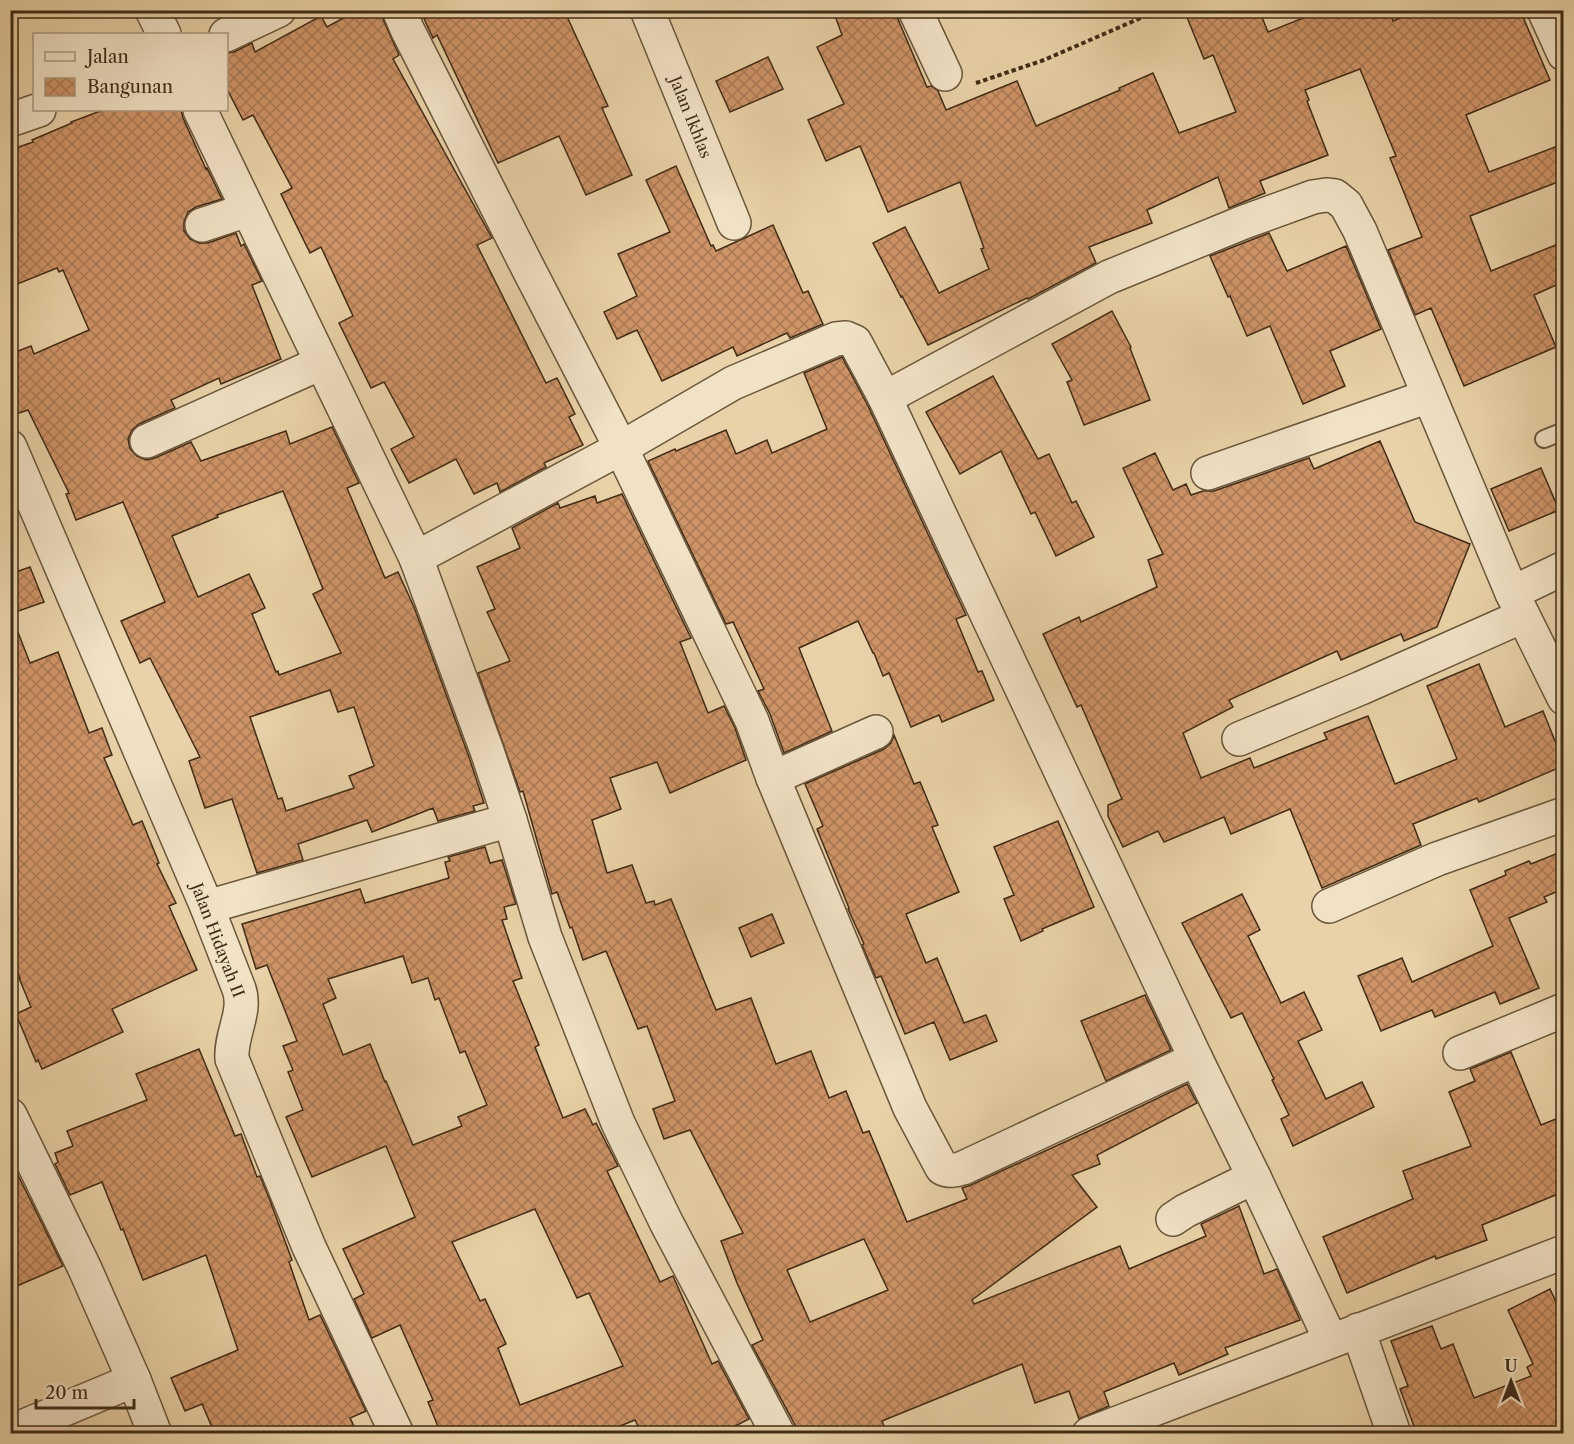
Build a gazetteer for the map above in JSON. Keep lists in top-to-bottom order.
{
  "streets": {
    "street": ["Jalan Ikhlas", "Jalan Hidayah II"]
  },
  "legend": ["Jalan", "Bangunan"],
  "scale_bar": "20 m",
  "north": "top"
}
